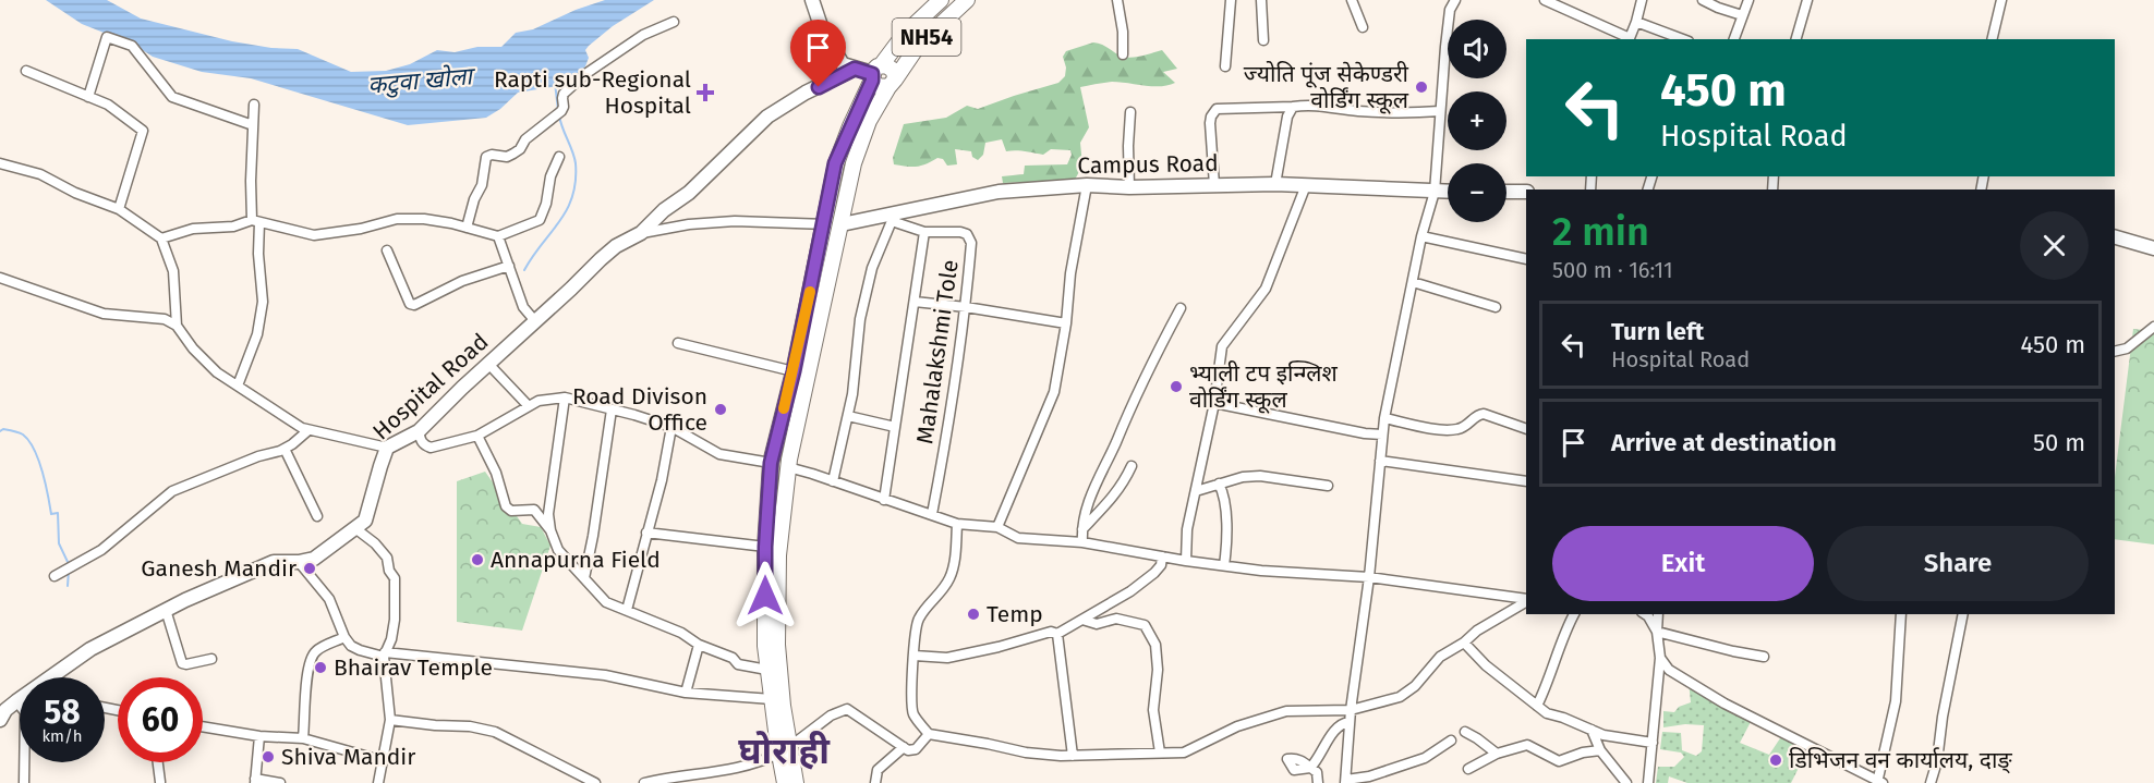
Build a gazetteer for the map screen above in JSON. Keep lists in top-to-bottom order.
{
  "streets": {
    "main road": ["NH54"],
    "street": ["Campus Road", "Mahalakshmi Tole", "Hospital Road"]
  },
  "crossings": [
    ["Campus Road", "Mahalakshmi Tole"]
  ],
  "districts": ["घोराही"],
  "water": ["कटुवा खोला"],
  "places": {
    "other": [
      "ज्योति पूंज सेकेण्डरी वोर्डिंग स्कूल",
      "भ्याली टप इन्ग्लिश वोर्डिंग स्कूल",
      "Road Divison Office",
      "Annapurna Field",
      "Ganesh Mandir",
      "Temp",
      "Bhairav Temple",
      "Shiva Mandir",
      "डिभिजन वन कार्यालय, दाङ्"
    ],
    "health": ["Rapti sub-Regional Hospital"]
  },
  "page": {
    "map_buttons": ["+", "−"],
    "turn": ["450 m", "Hospital Road"],
    "heading": ["2 min", "500 m · 16:11"],
    "list": [
      {
        "name": "Turn left",
        "note": "Hospital Road",
        "value": "450 m"
      },
      {
        "name": "Arrive at destination",
        "value": "50 m"
      }
    ],
    "buttons": ["Exit", "Share"],
    "speed": "58 km/h",
    "limit": "60"
  }
}
